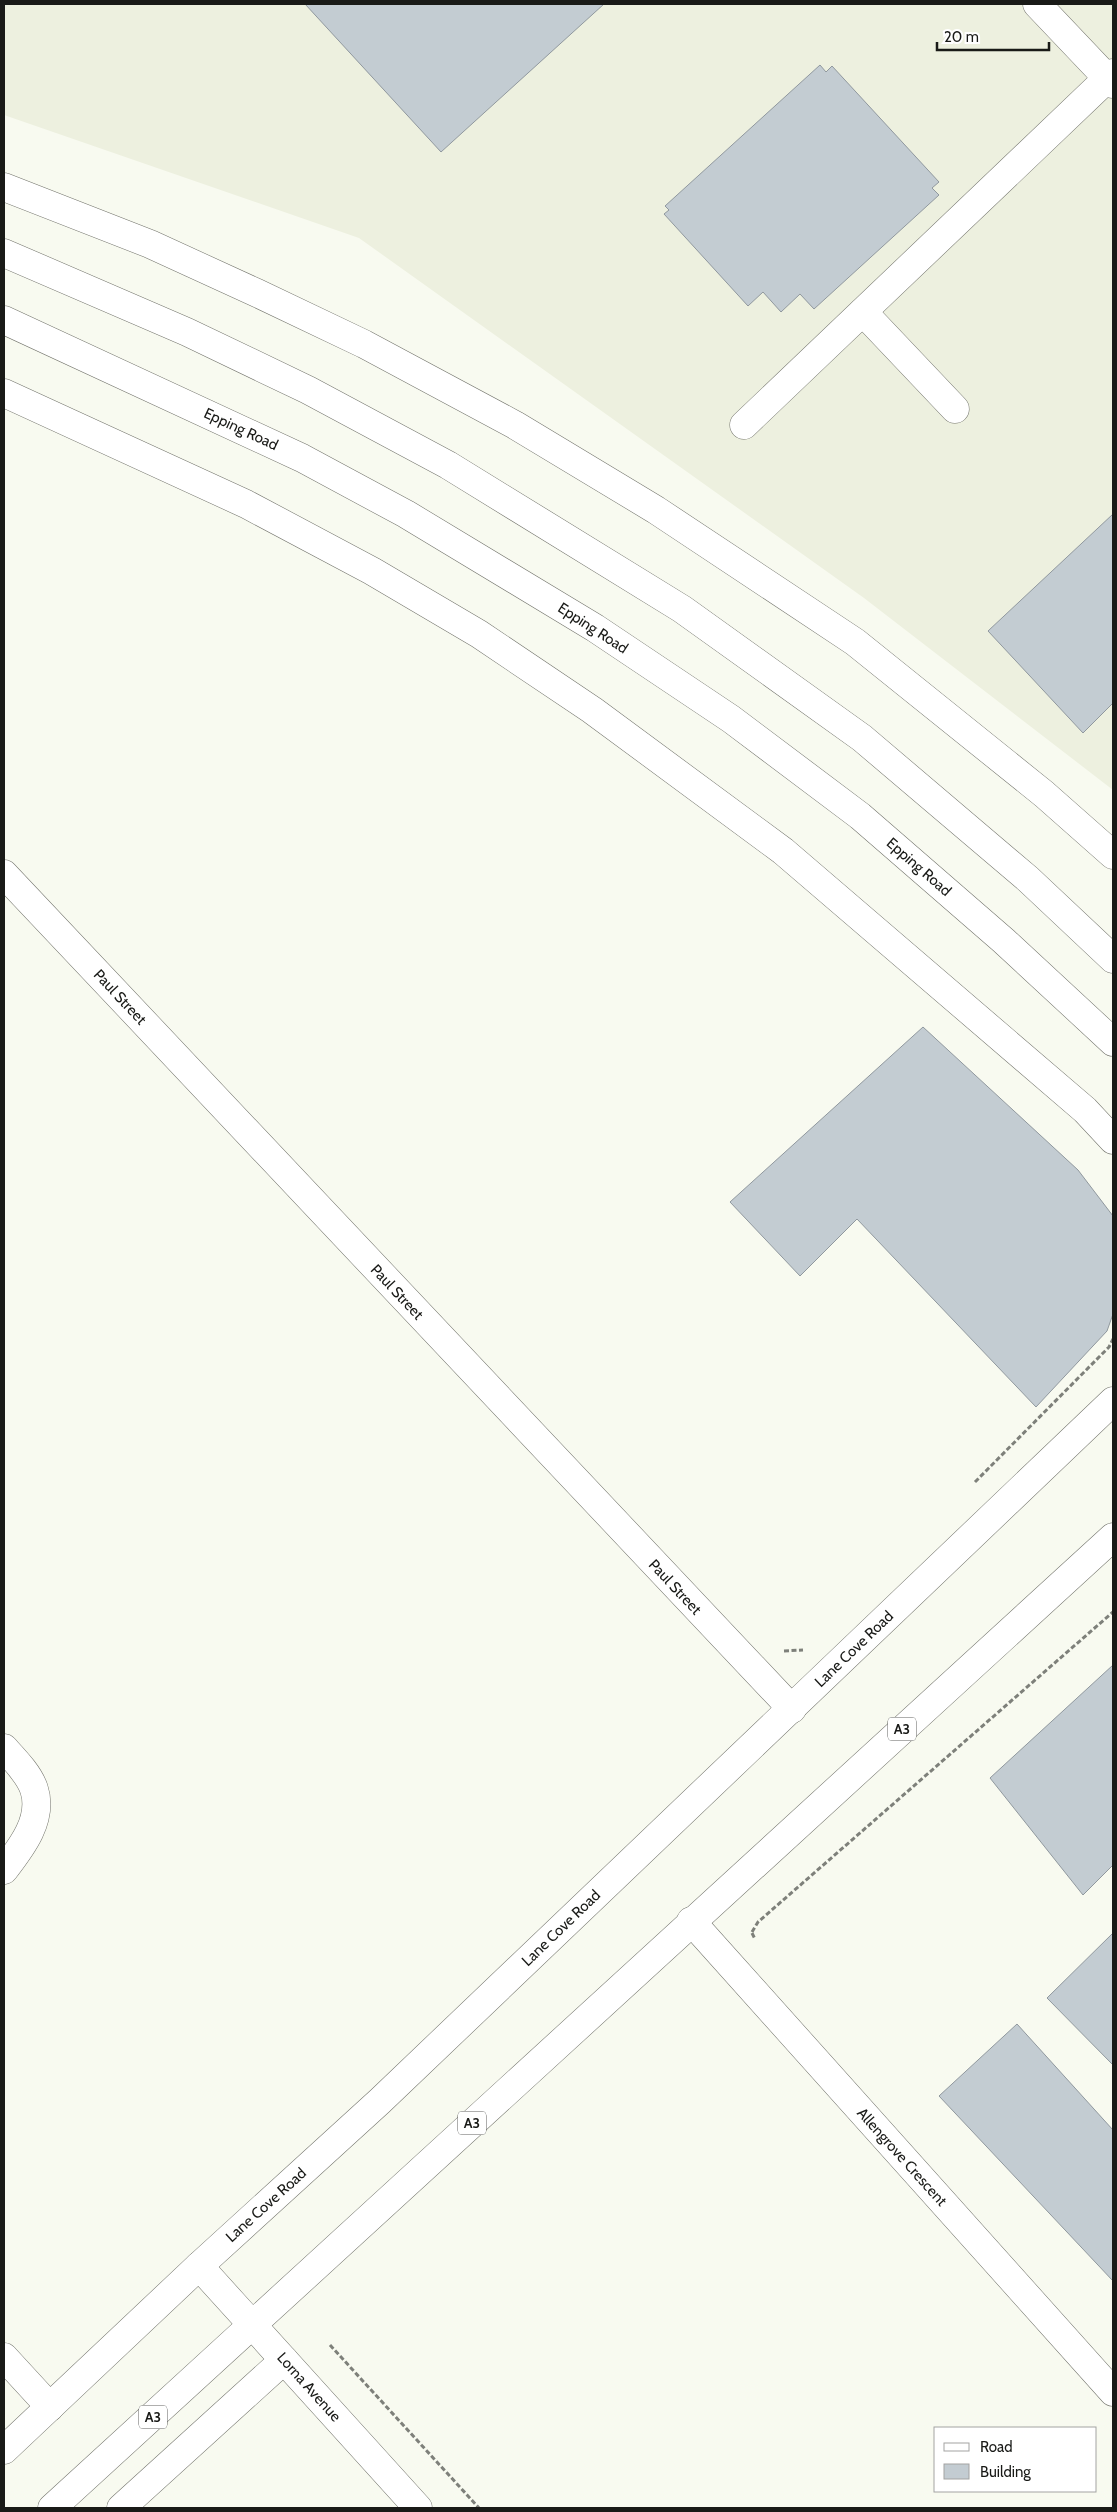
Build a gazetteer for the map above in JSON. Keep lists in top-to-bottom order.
{
  "streets": {
    "main road": [
      "Epping Road",
      "Paul Street",
      "Lane Cove Road",
      "A3",
      "Allengrove Crescent",
      "Lorna Avenue"
    ]
  },
  "crossings": [
    ["Paul Street", "Lane Cove Road"],
    ["Lane Cove Road", "Lorna Avenue"],
    ["A3", "Allengrove Crescent"],
    ["A3", "Lorna Avenue"]
  ],
  "legend": ["Road", "Building"],
  "scale_bar": "20 m"
}
